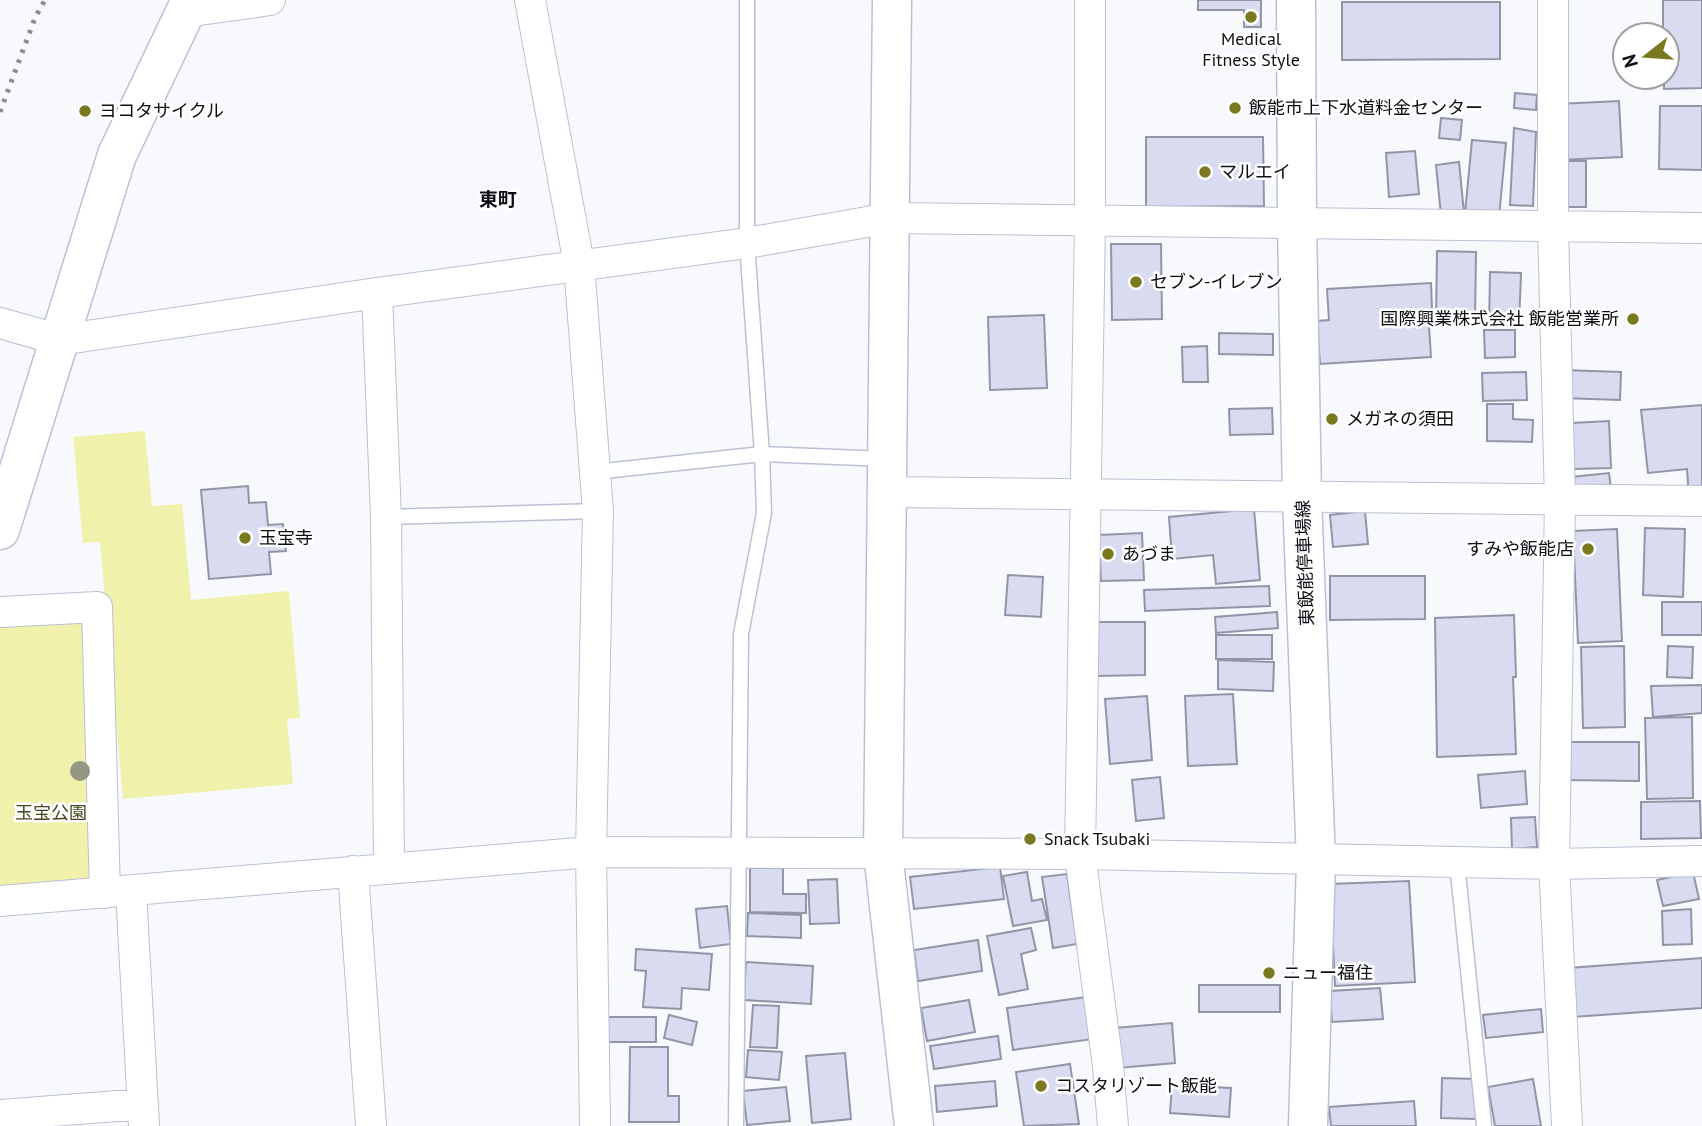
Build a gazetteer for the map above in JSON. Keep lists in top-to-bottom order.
{
  "streets": {
    "street": ["東飯能停車場線"]
  },
  "districts": ["東町"],
  "parks": ["玉宝公園"],
  "places": [
    "Medical Fitness Style",
    "飯能市上下水道料金センター",
    "ヨコタサイクル",
    "マルエイ",
    "セブン-イレブン",
    "国際興業株式会社 飯能営業所",
    "メガネの須田",
    "玉宝寺",
    "すみや飯能店",
    "あづま",
    "Snack Tsubaki",
    "ニュー福住",
    "コスタリゾート飯能"
  ],
  "north": "left"
}
